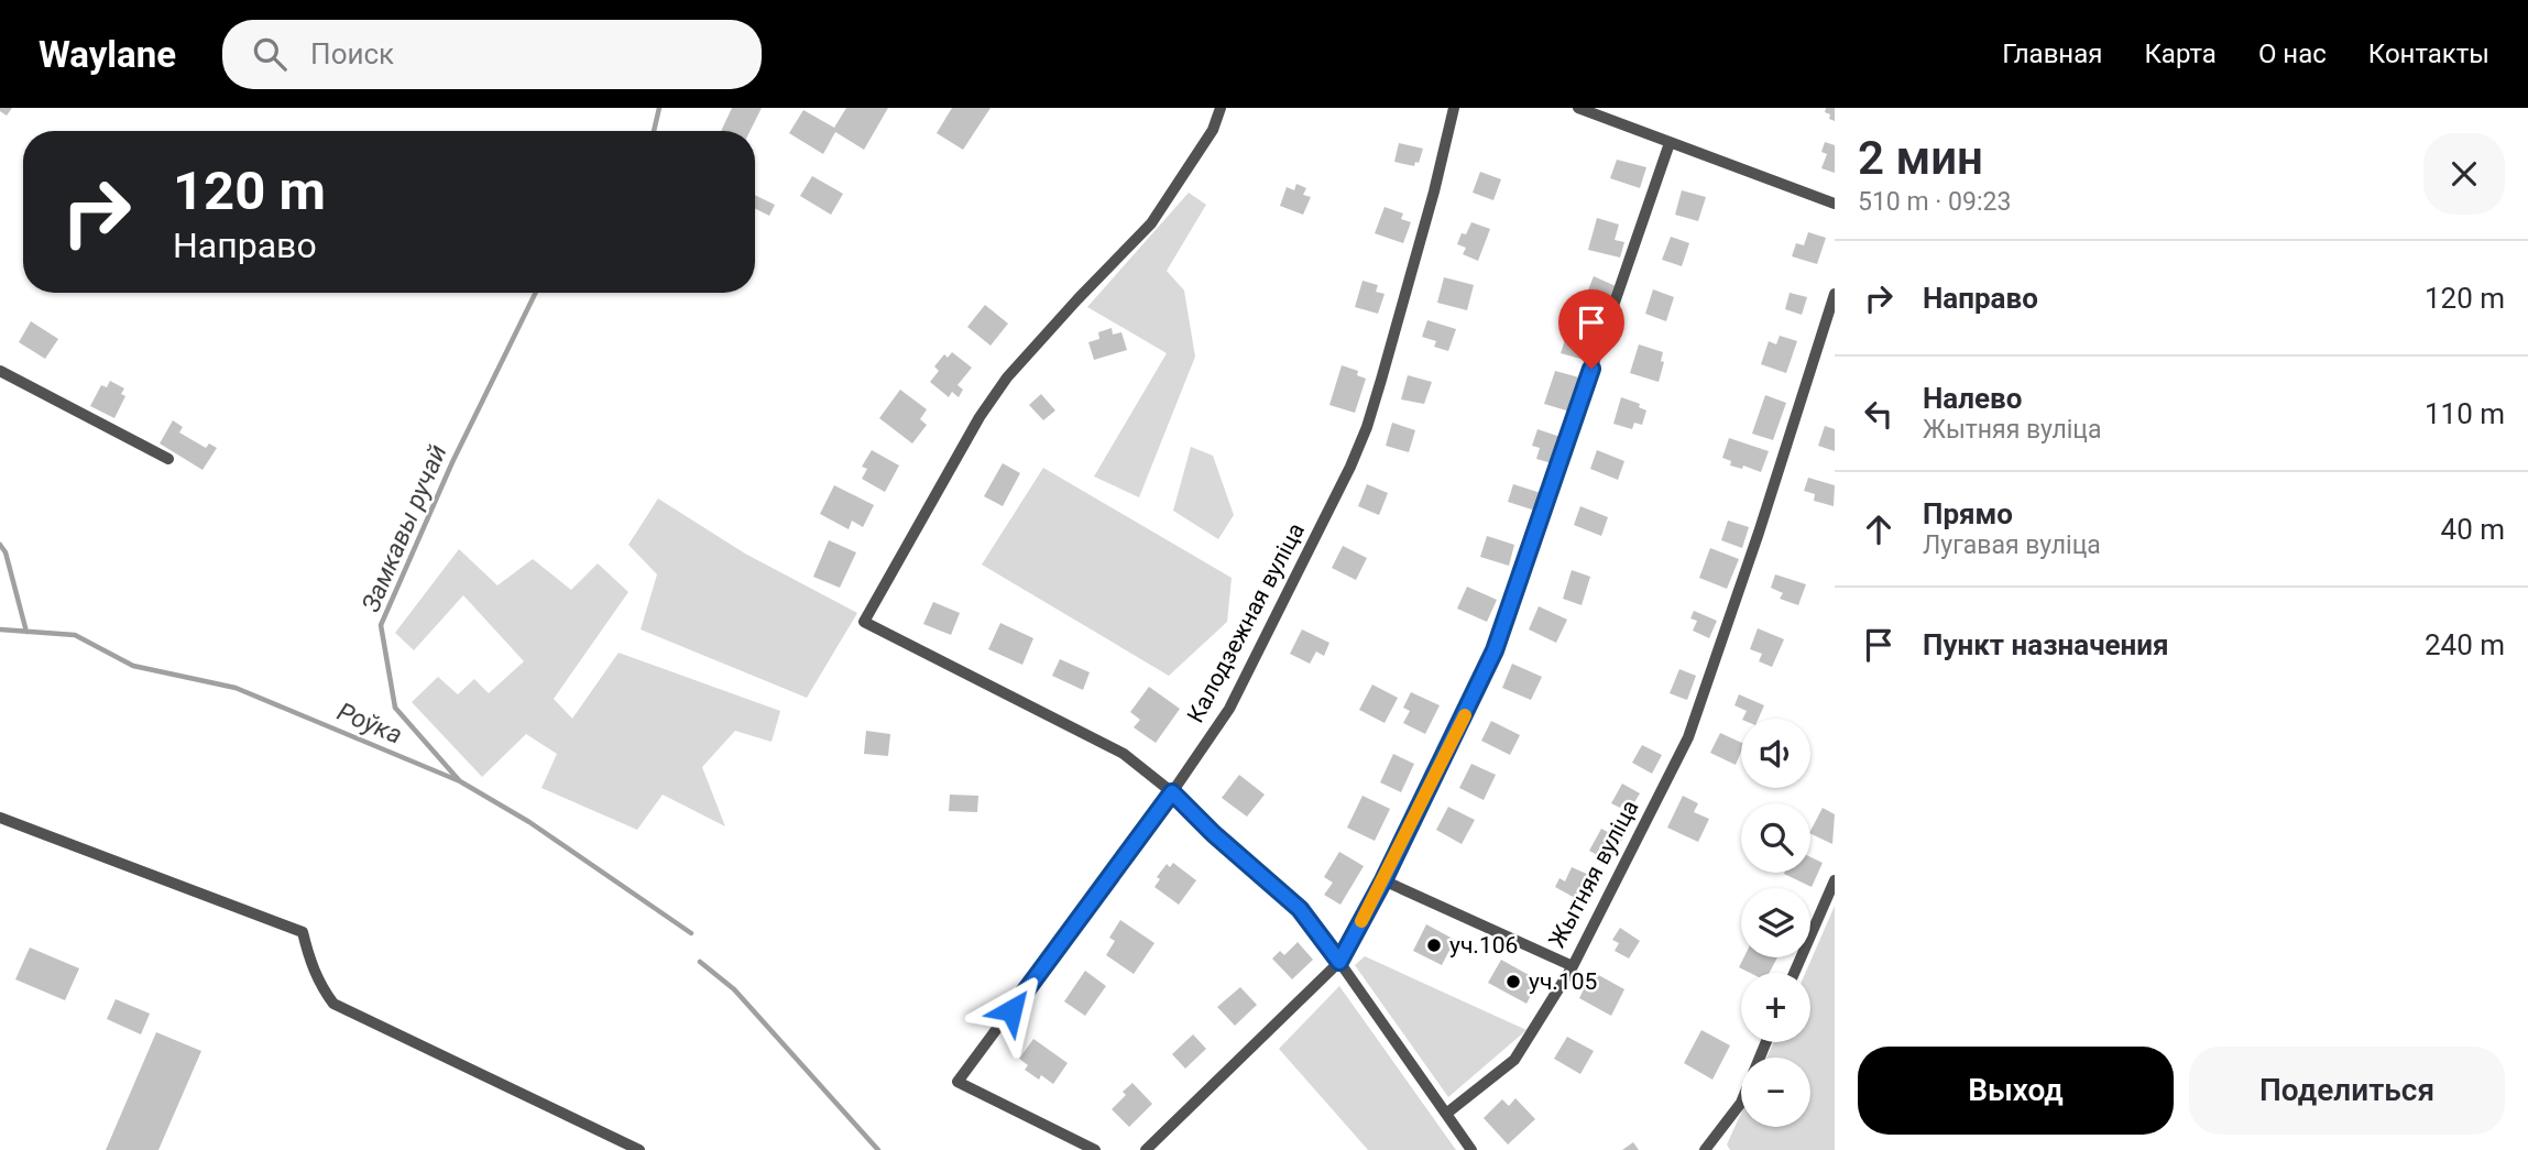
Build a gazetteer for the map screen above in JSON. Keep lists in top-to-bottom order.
{
  "streets": {
    "street": ["Калодзежная вуліца", "Жытняя вуліца"]
  },
  "water": ["Замкавы ручай", "Роўка"],
  "places": ["уч.106", "уч.105"],
  "page": {
    "header": "Waylane",
    "search": "Поиск",
    "nav": [
      "Главная",
      "Карта",
      "О нас",
      "Контакты"
    ],
    "heading": ["2 мин", "510 m · 09:23"],
    "turn": ["120 m", "Направо"],
    "list": [
      {
        "name": "Направо",
        "value": "120 m"
      },
      {
        "name": "Налево",
        "note": "Жытняя вуліца",
        "value": "110 m"
      },
      {
        "name": "Прямо",
        "note": "Лугавая вуліца",
        "value": "40 m"
      },
      {
        "name": "Пункт назначения",
        "value": "240 m"
      }
    ],
    "map_buttons": ["+", "−"],
    "buttons": ["Выход", "Поделиться"]
  }
}
